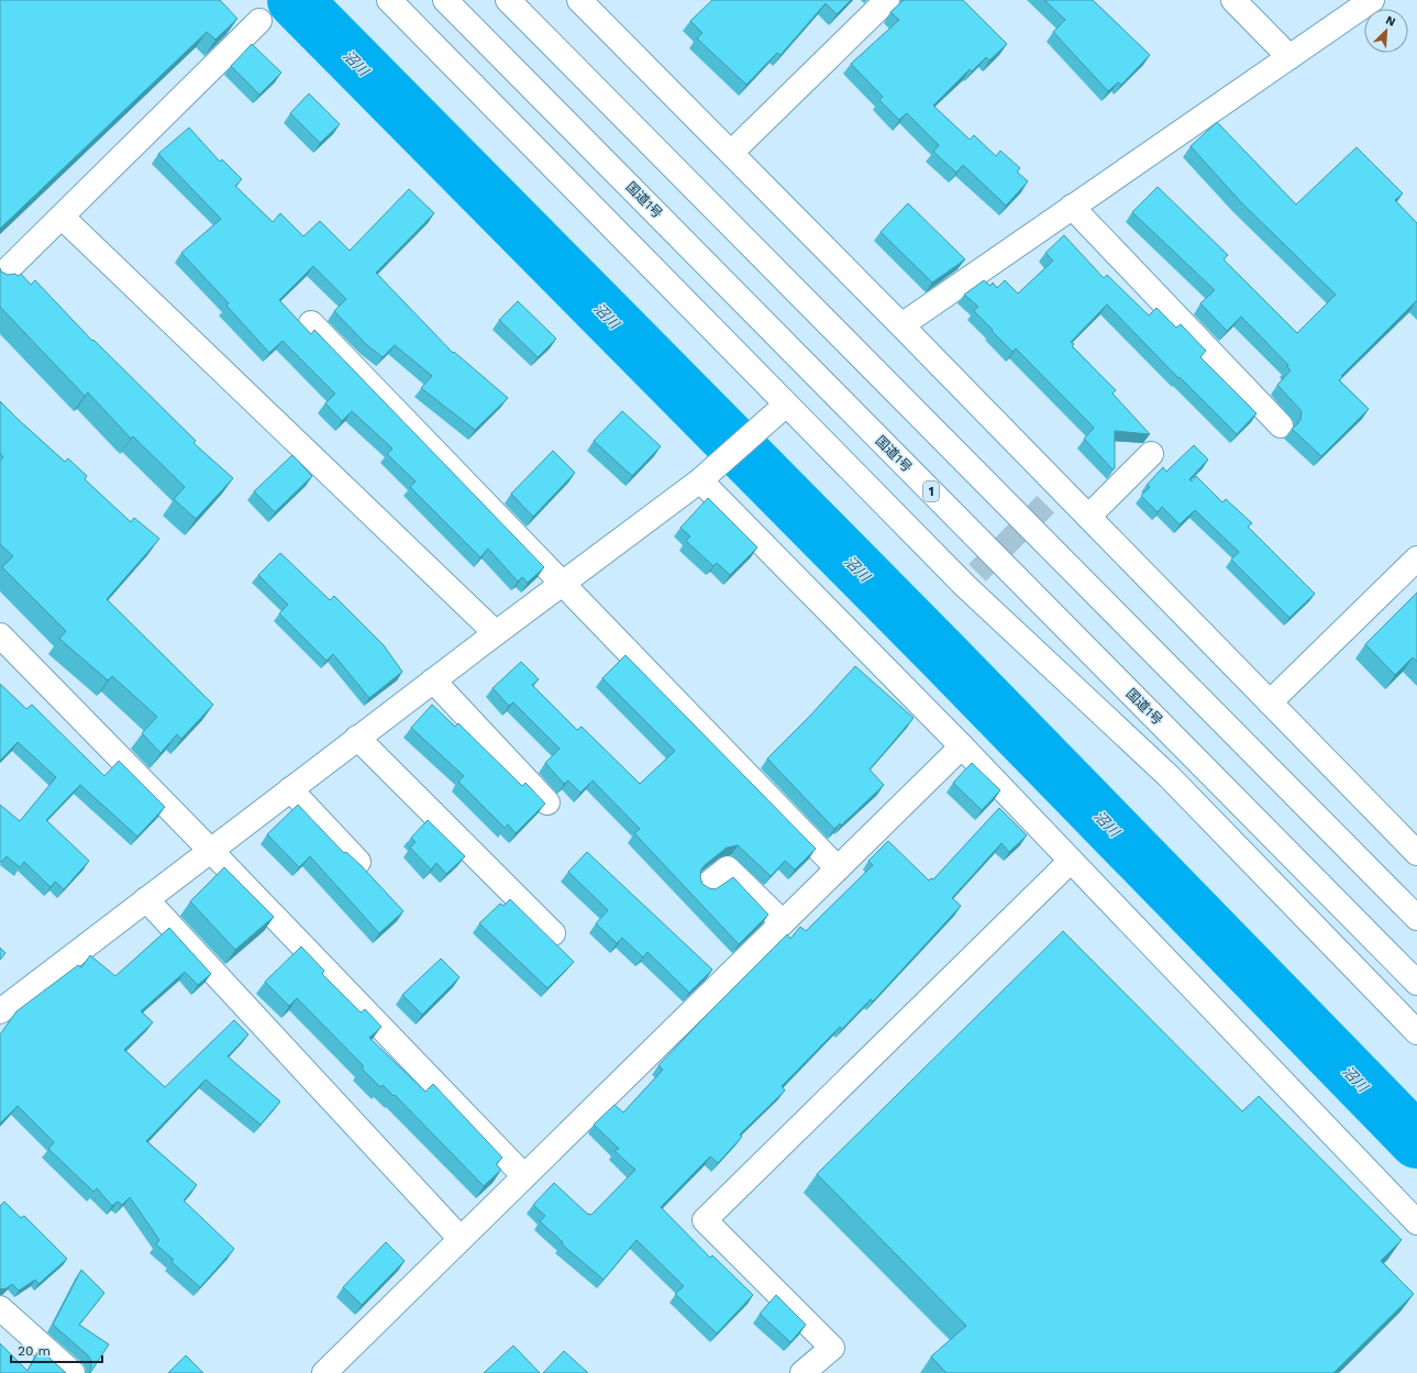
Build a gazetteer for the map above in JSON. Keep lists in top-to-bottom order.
{
  "streets": {
    "main road": ["国道1号", "1"]
  },
  "water": ["沼川"],
  "scale_bar": "20 m",
  "north": "top right"
}
